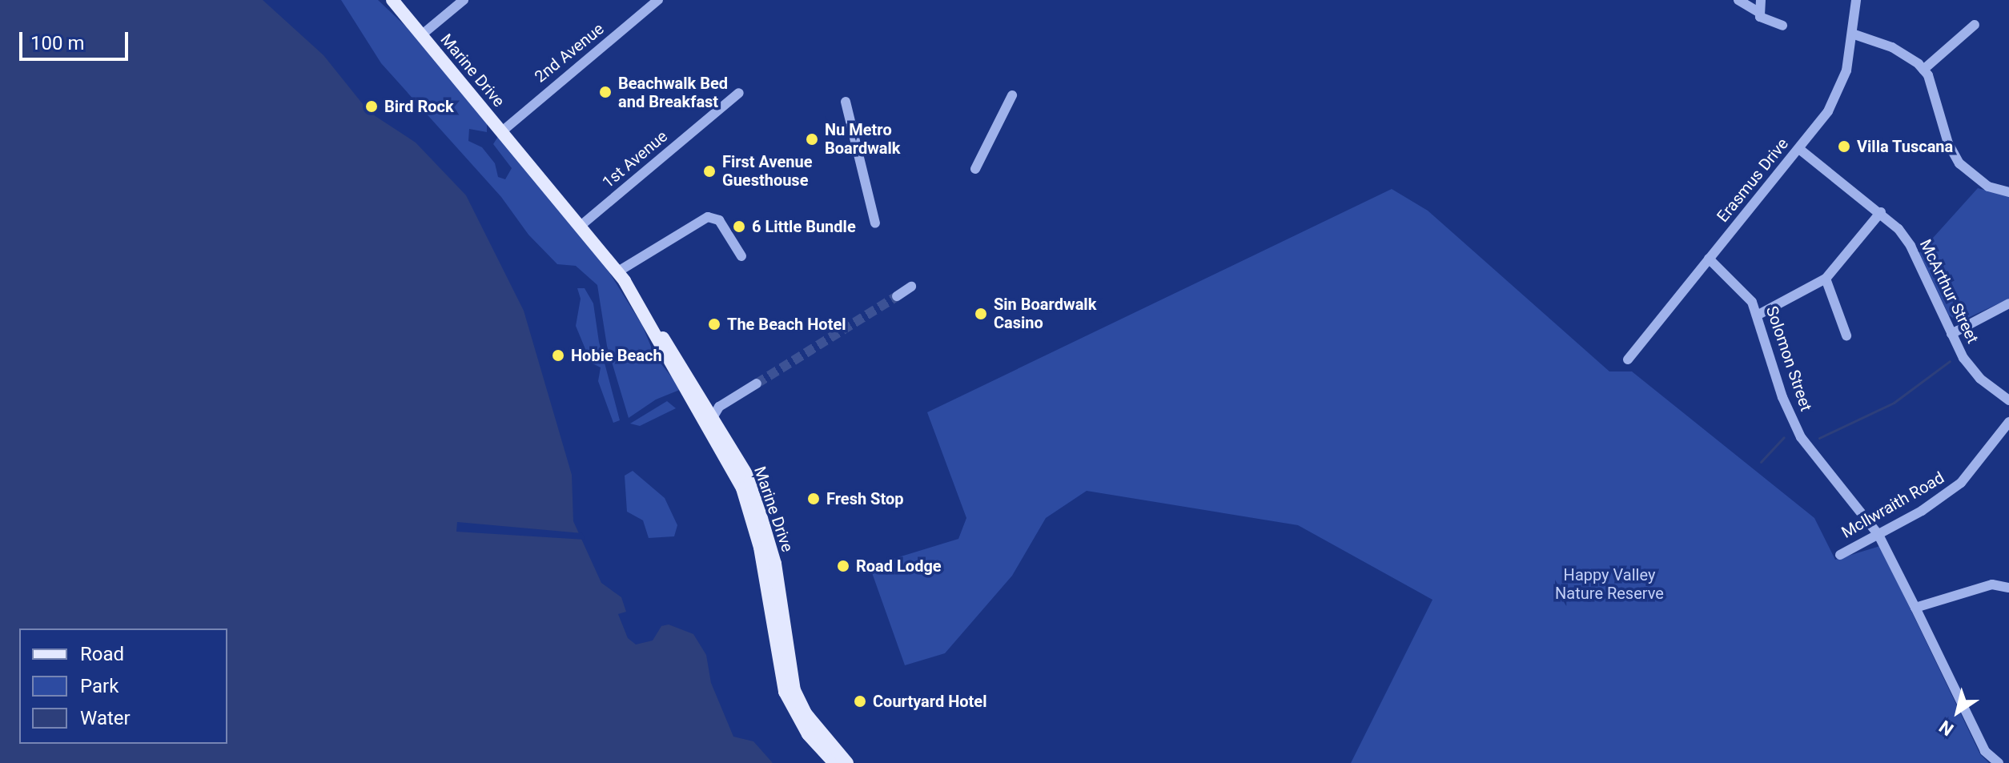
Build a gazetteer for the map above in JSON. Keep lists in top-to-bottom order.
{
  "streets": {
    "main road": ["Marine Drive"],
    "street": [
      "2nd Avenue",
      "1st Avenue",
      "Erasmus Drive",
      "McArthur Street",
      "Solomon Street",
      "McIlwraith Road"
    ]
  },
  "crossings": [
    ["2nd Avenue", "Marine Drive"],
    ["Marine Drive", "1st Avenue"],
    ["Erasmus Drive", "McArthur Street"],
    ["Erasmus Drive", "Solomon Street"],
    ["Solomon Street", "McIlwraith Road"]
  ],
  "parks": ["Happy Valley Nature Reserve"],
  "places": [
    "Beachwalk Bed and Breakfast",
    "Bird Rock",
    "Nu Metro Boardwalk",
    "Villa Tuscana",
    "First Avenue Guesthouse",
    "6 Little Bundle",
    "Sin Boardwalk Casino",
    "The Beach Hotel",
    "Hobie Beach",
    "Fresh Stop",
    "Road Lodge",
    "Courtyard Hotel"
  ],
  "legend": ["Road", "Park", "Water"],
  "scale_bar": "100 m",
  "north": "bottom left"
}
